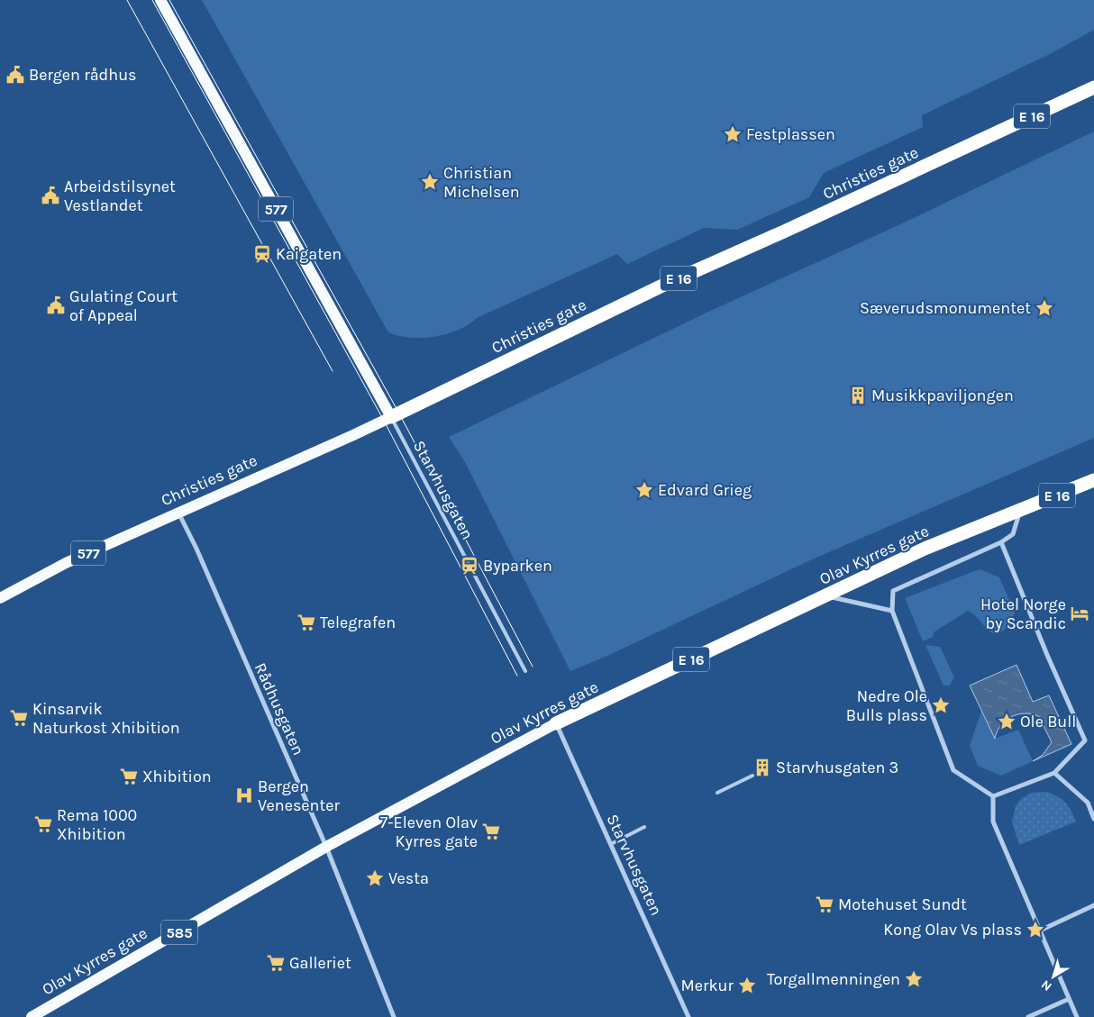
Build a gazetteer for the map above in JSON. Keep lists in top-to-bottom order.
{
  "streets": {
    "highway": ["E 16", "Christies gate", "Olav Kyrres gate"],
    "main road": ["577", "585"],
    "street": ["Starvhusgaten", "Rådhusgaten"]
  },
  "crossings": [
    ["Christies gate", "577"],
    ["Christies gate", "Starvhusgaten"],
    ["Christies gate", "Rådhusgaten"],
    ["577", "Starvhusgaten"],
    ["Starvhusgaten", "Olav Kyrres gate"],
    ["Olav Kyrres gate", "Rådhusgaten"]
  ],
  "places": {
    "public building": ["Bergen rådhus", "Arbeidstilsynet Vestlandet", "Gulating Court of Appeal"],
    "place": [
      "Festplassen",
      "Christian Michelsen",
      "Sæverudsmonumentet",
      "Edvard Grieg",
      "Nedre Ole Bulls plass",
      "Ole Bull",
      "Vesta",
      "Kong Olav Vs plass",
      "Torgallmenningen",
      "Merkur"
    ],
    "station": ["Kaigaten", "Byparken"],
    "building": ["Musikkpaviljongen", "Starvhusgaten 3"],
    "hotel": ["Hotel Norge by Scandic"],
    "supermarket": [
      "Telegrafen",
      "Kinsarvik Naturkost Xhibition",
      "Xhibition",
      "Rema 1000 Xhibition",
      "7-Eleven Olav Kyrres gate",
      "Motehuset Sundt",
      "Galleriet"
    ],
    "hospital": ["Bergen Venesenter"]
  },
  "north": "bottom left"
}
